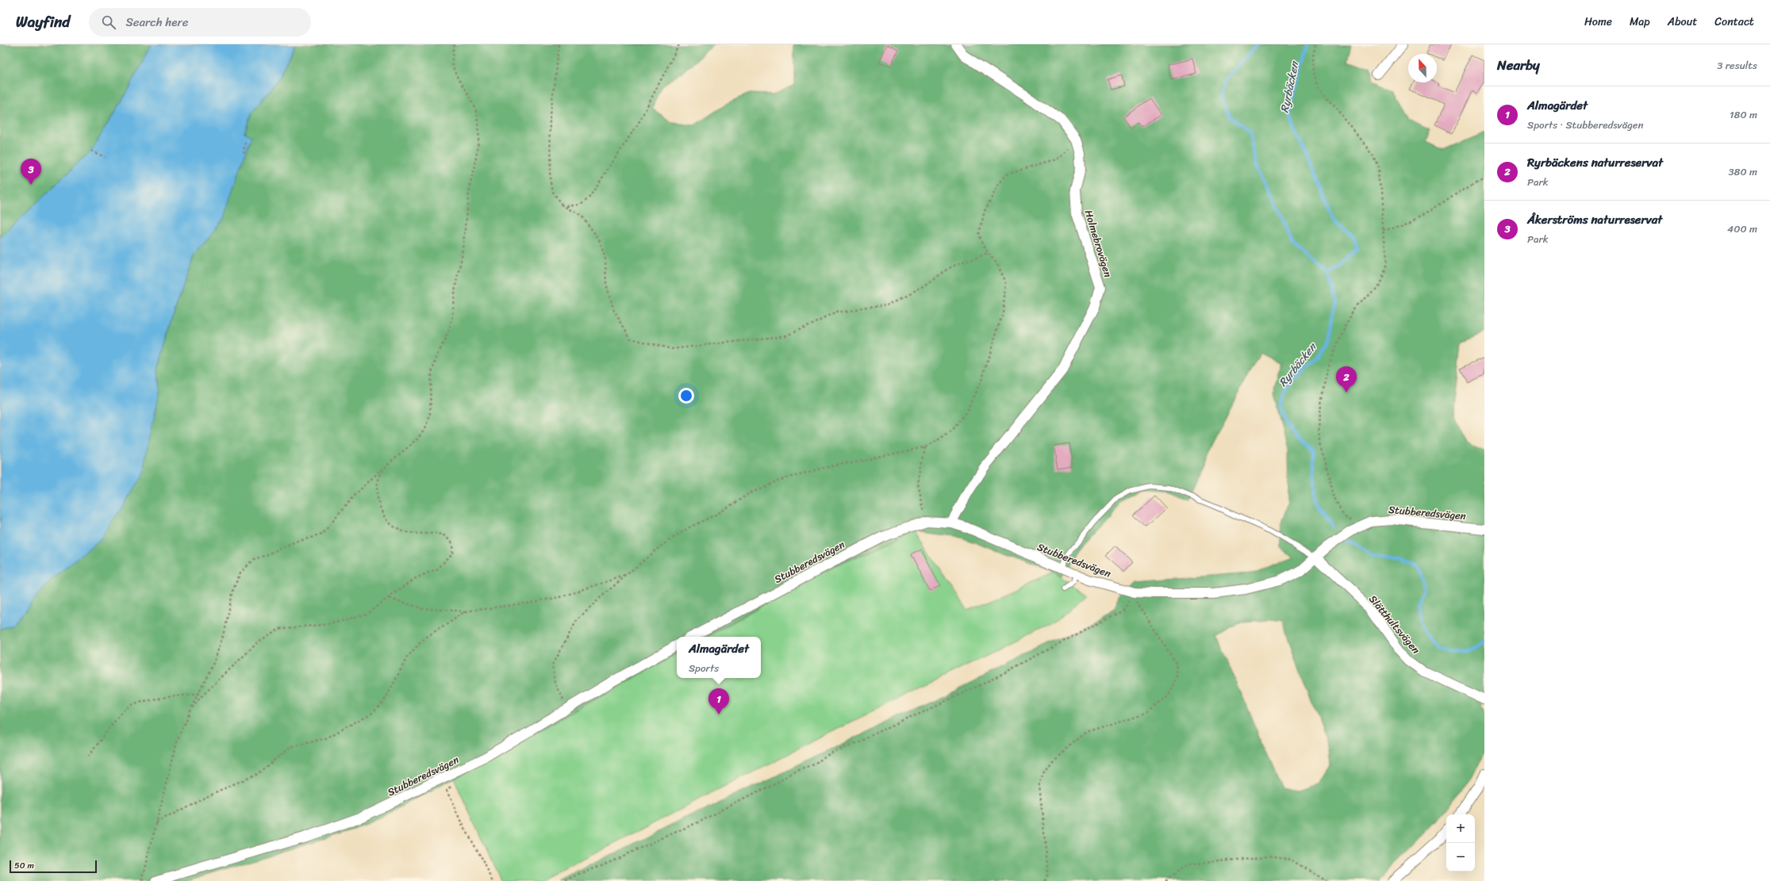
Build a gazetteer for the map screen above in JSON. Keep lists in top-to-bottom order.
{
  "streets": {
    "street": ["Holmebrovägen", "Stubberedsvägen", "Slätthultsvägen"]
  },
  "crossings": [
    ["Holmebrovägen", "Stubberedsvägen"],
    ["Stubberedsvägen", "Slätthultsvägen"]
  ],
  "water": ["Ryrbäcken"],
  "scale_bar": "50 m",
  "north": "top",
  "page": {
    "header": "Wayfind",
    "search": "Search here",
    "nav": [
      "Home",
      "Map",
      "About",
      "Contact"
    ],
    "heading": ["Nearby", "3 results"],
    "list": [
      {
        "mark": "1",
        "name": "Almagärdet",
        "note": "Sports · Stubberedsvägen",
        "value": "180 m"
      },
      {
        "mark": "2",
        "name": "Ryrbäckens naturreservat",
        "note": "Park",
        "value": "380 m"
      },
      {
        "mark": "3",
        "name": "Åkerströms naturreservat",
        "note": "Park",
        "value": "400 m"
      }
    ],
    "pins": ["3", "2", "1"],
    "popup": ["Almagärdet", "Sports"],
    "map_buttons": ["+", "−"],
    "scale": "50 m"
  }
}
